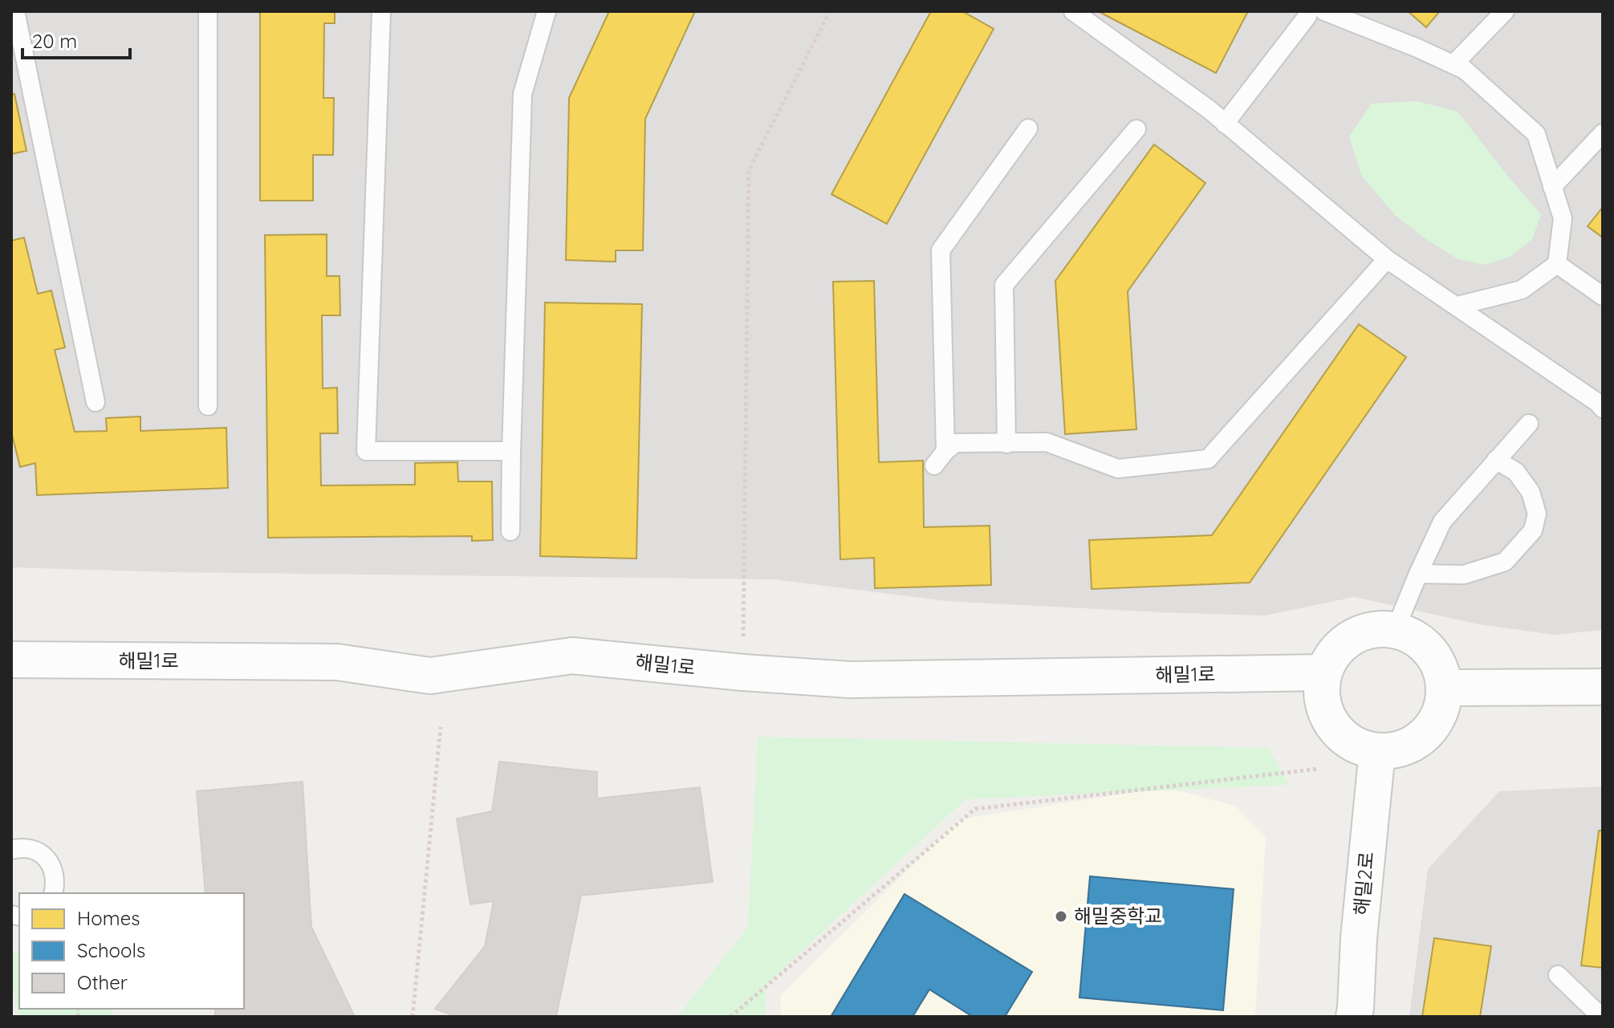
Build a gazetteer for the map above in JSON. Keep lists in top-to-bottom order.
{
  "streets": {
    "street": ["해밀1로", "해밀2로"]
  },
  "crossings": [
    ["해밀1로", "해밀2로"]
  ],
  "places": ["해밀중학교"],
  "legend": ["Homes", "Schools", "Other"],
  "scale_bar": "20 m"
}
